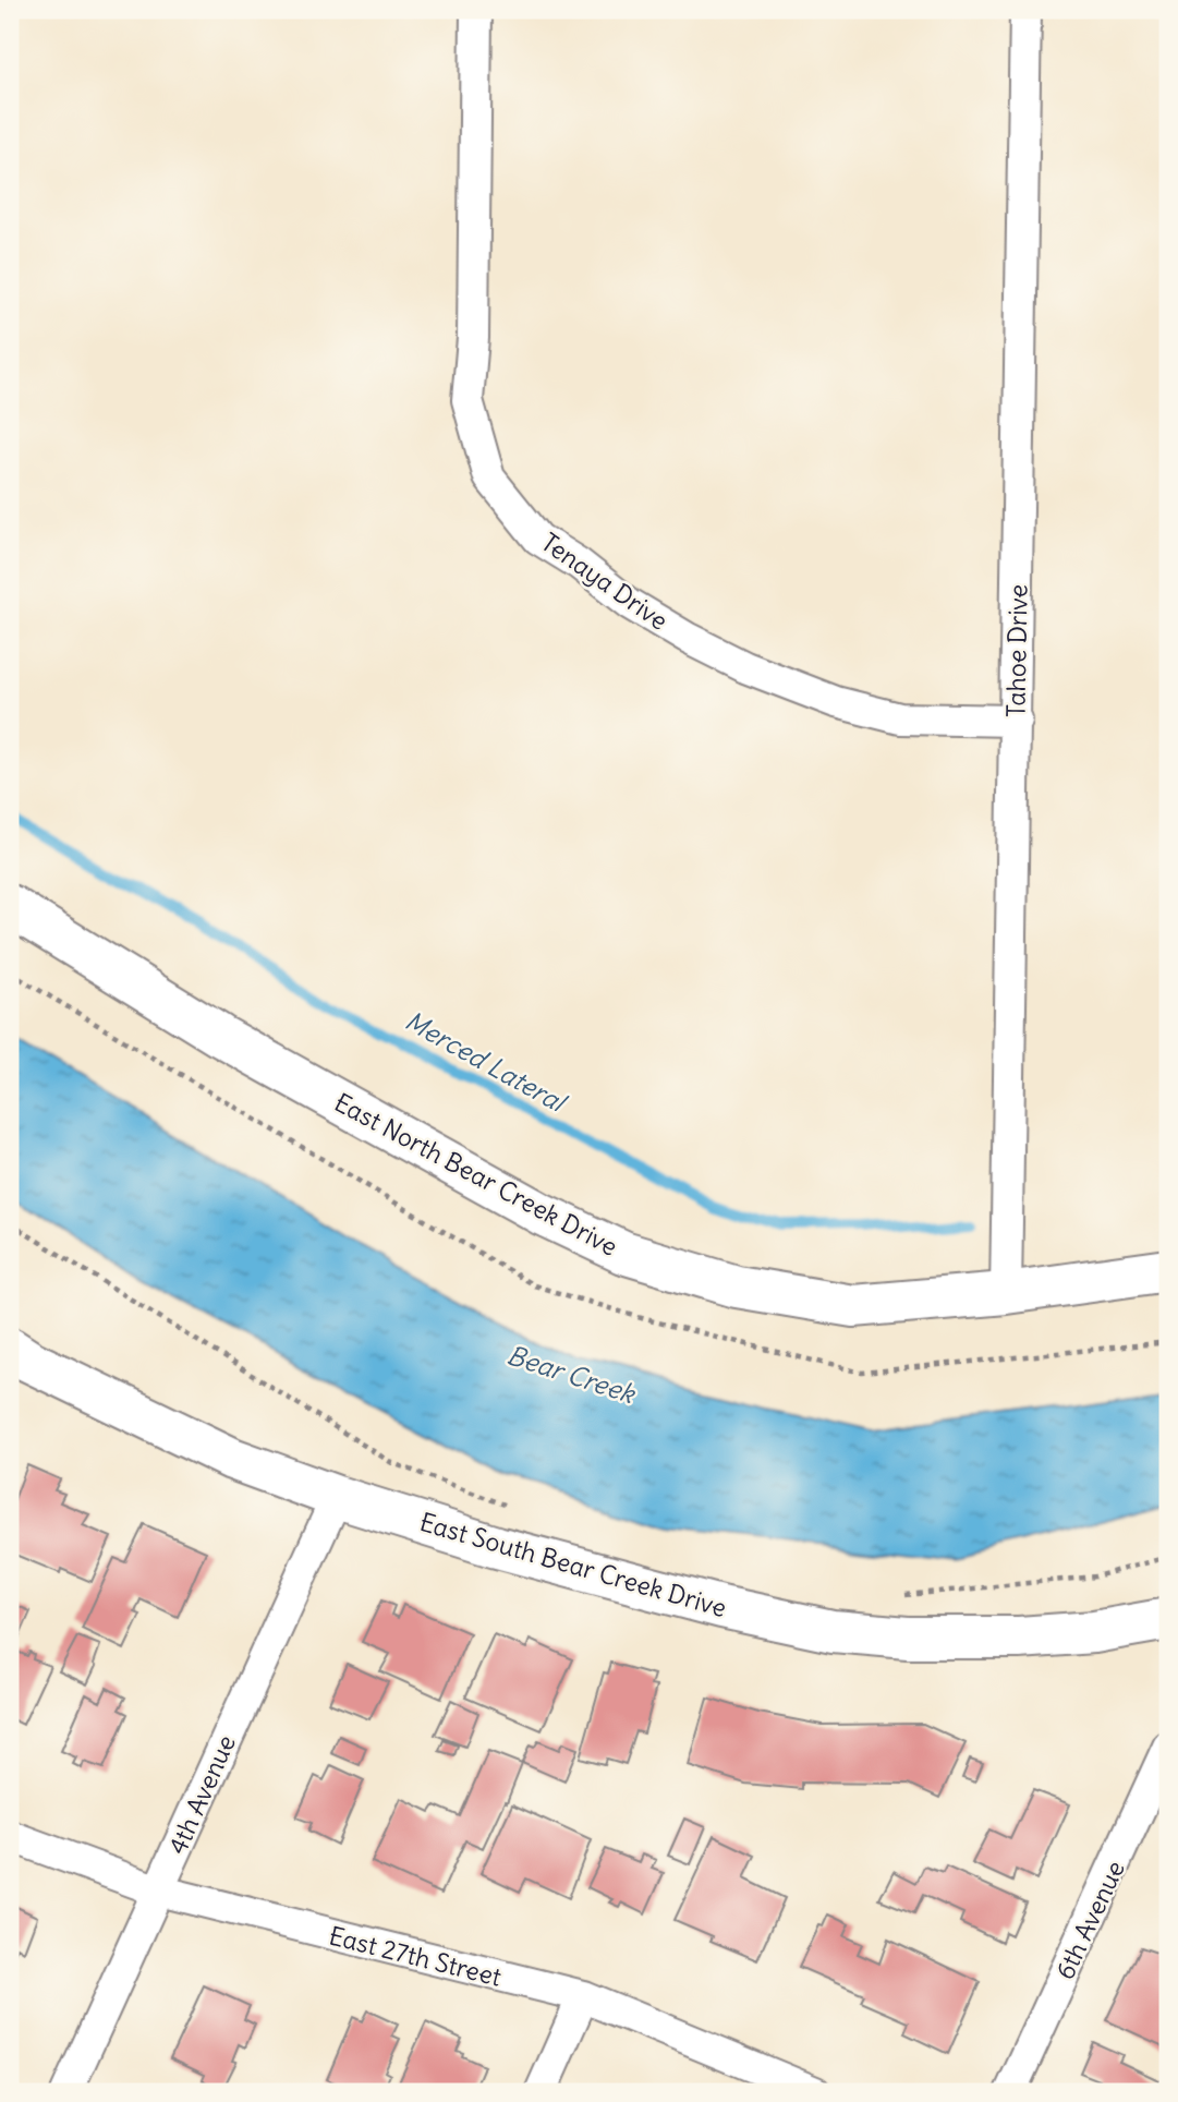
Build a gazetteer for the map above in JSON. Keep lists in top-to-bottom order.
{
  "streets": {
    "street": [
      "Tenaya Drive",
      "Tahoe Drive",
      "East North Bear Creek Drive",
      "East South Bear Creek Drive",
      "4th Avenue",
      "6th Avenue",
      "East 27th Street"
    ]
  },
  "crossings": [
    ["Tenaya Drive", "Tahoe Drive"],
    ["Tahoe Drive", "East North Bear Creek Drive"],
    ["East South Bear Creek Drive", "4th Avenue"],
    ["4th Avenue", "East 27th Street"]
  ],
  "water": ["Merced Lateral", "Bear Creek"]
}
